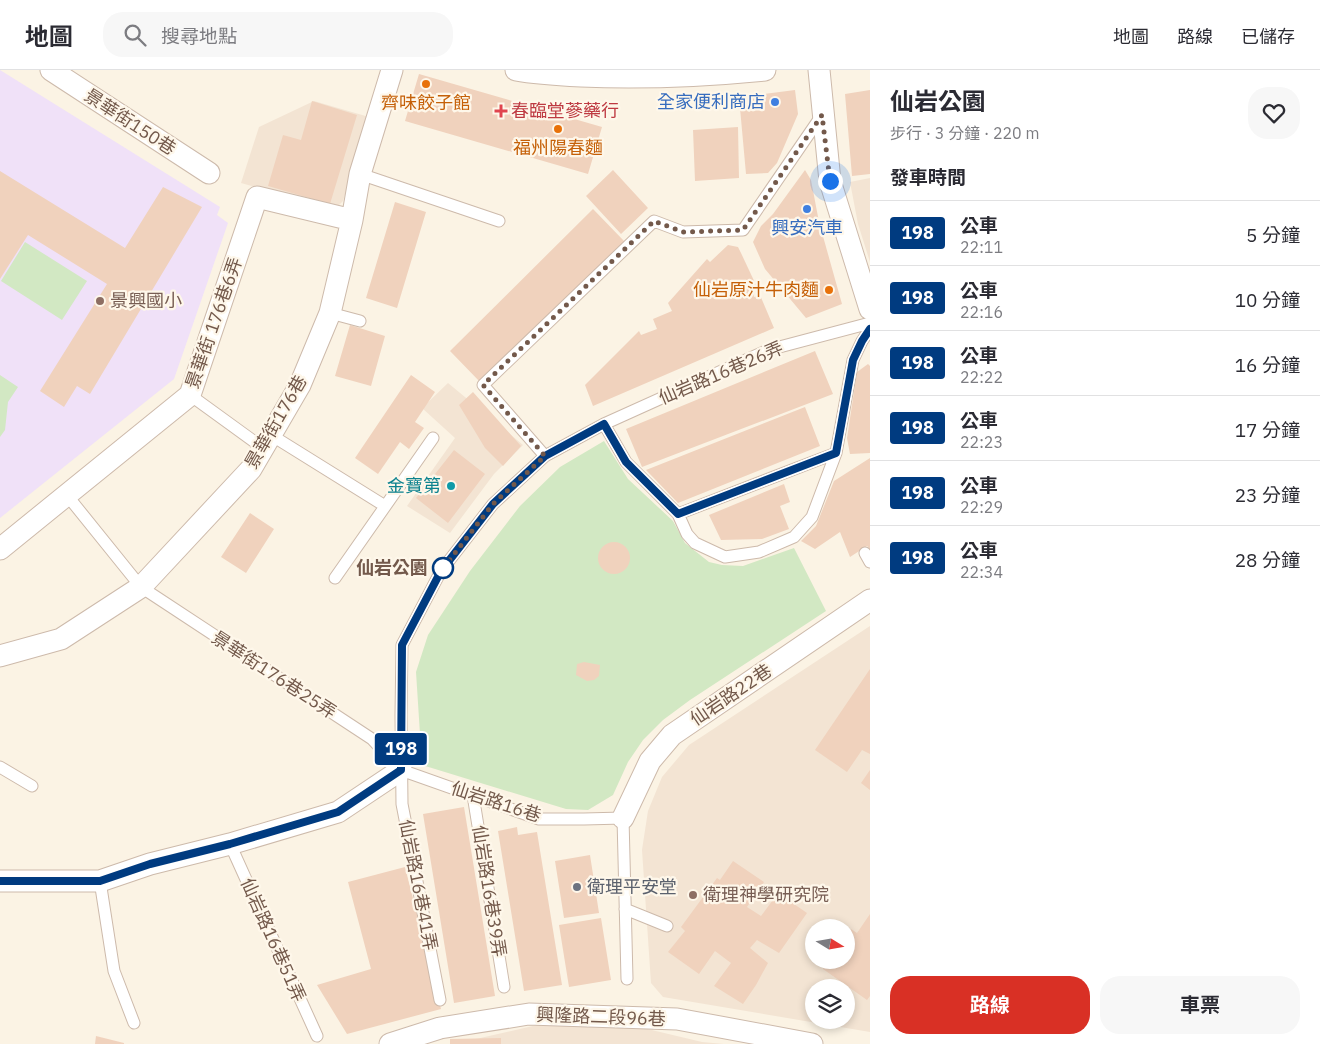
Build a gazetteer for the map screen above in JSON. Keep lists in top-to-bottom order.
{
  "streets": {
    "street": [
      "景華街150巷",
      "景華街 176巷6弄",
      "景華街176巷",
      "仙岩路22巷",
      "興隆路二段96巷"
    ],
    "lane": [
      "仙岩路16巷26弄",
      "景華街176巷25弄",
      "仙岩路16巷",
      "仙岩路16巷41弄",
      "仙岩路16巷39弄",
      "仙岩路16巷51弄"
    ]
  },
  "crossings": [
    ["景華街 176巷6弄", "景華街176巷"],
    ["景華街 176巷6弄", "景華街176巷25弄"],
    ["景華街176巷", "景華街176巷25弄"],
    ["景華街176巷25弄", "仙岩路16巷"],
    ["景華街176巷25弄", "仙岩路16巷41弄"],
    ["仙岩路22巷", "仙岩路16巷"],
    ["仙岩路16巷", "仙岩路16巷41弄"],
    ["仙岩路16巷", "仙岩路16巷39弄"]
  ],
  "places": {
    "other": [
      "齊味餃子館",
      "全家便利商店",
      "福州陽春麵",
      "興安汽車",
      "仙岩原汁牛肉麵",
      "景興國小",
      "金寶第",
      "仙岩公園",
      "衛理平安堂",
      "衛理神學研究院"
    ],
    "health": ["春臨堂蔘藥行"]
  },
  "lines": ["bus line 198"],
  "north": "right",
  "page": {
    "header": "地圖",
    "search": "搜尋地點",
    "nav": ["地圖", "路線", "已儲存"],
    "on_map": "198",
    "heading": [
      ["仙岩公園", "步行 · 3 分鐘 · 220 m"],
      "發車時間"
    ],
    "list": [
      {
        "mark": "198",
        "name": "公車",
        "note": "22:11",
        "value": "5 分鐘"
      },
      {
        "mark": "198",
        "name": "公車",
        "note": "22:16",
        "value": "10 分鐘"
      },
      {
        "mark": "198",
        "name": "公車",
        "note": "22:22",
        "value": "16 分鐘"
      },
      {
        "mark": "198",
        "name": "公車",
        "note": "22:23",
        "value": "17 分鐘"
      },
      {
        "mark": "198",
        "name": "公車",
        "note": "22:29",
        "value": "23 分鐘"
      },
      {
        "mark": "198",
        "name": "公車",
        "note": "22:34",
        "value": "28 分鐘"
      }
    ],
    "buttons": ["路線", "車票"]
  }
}
